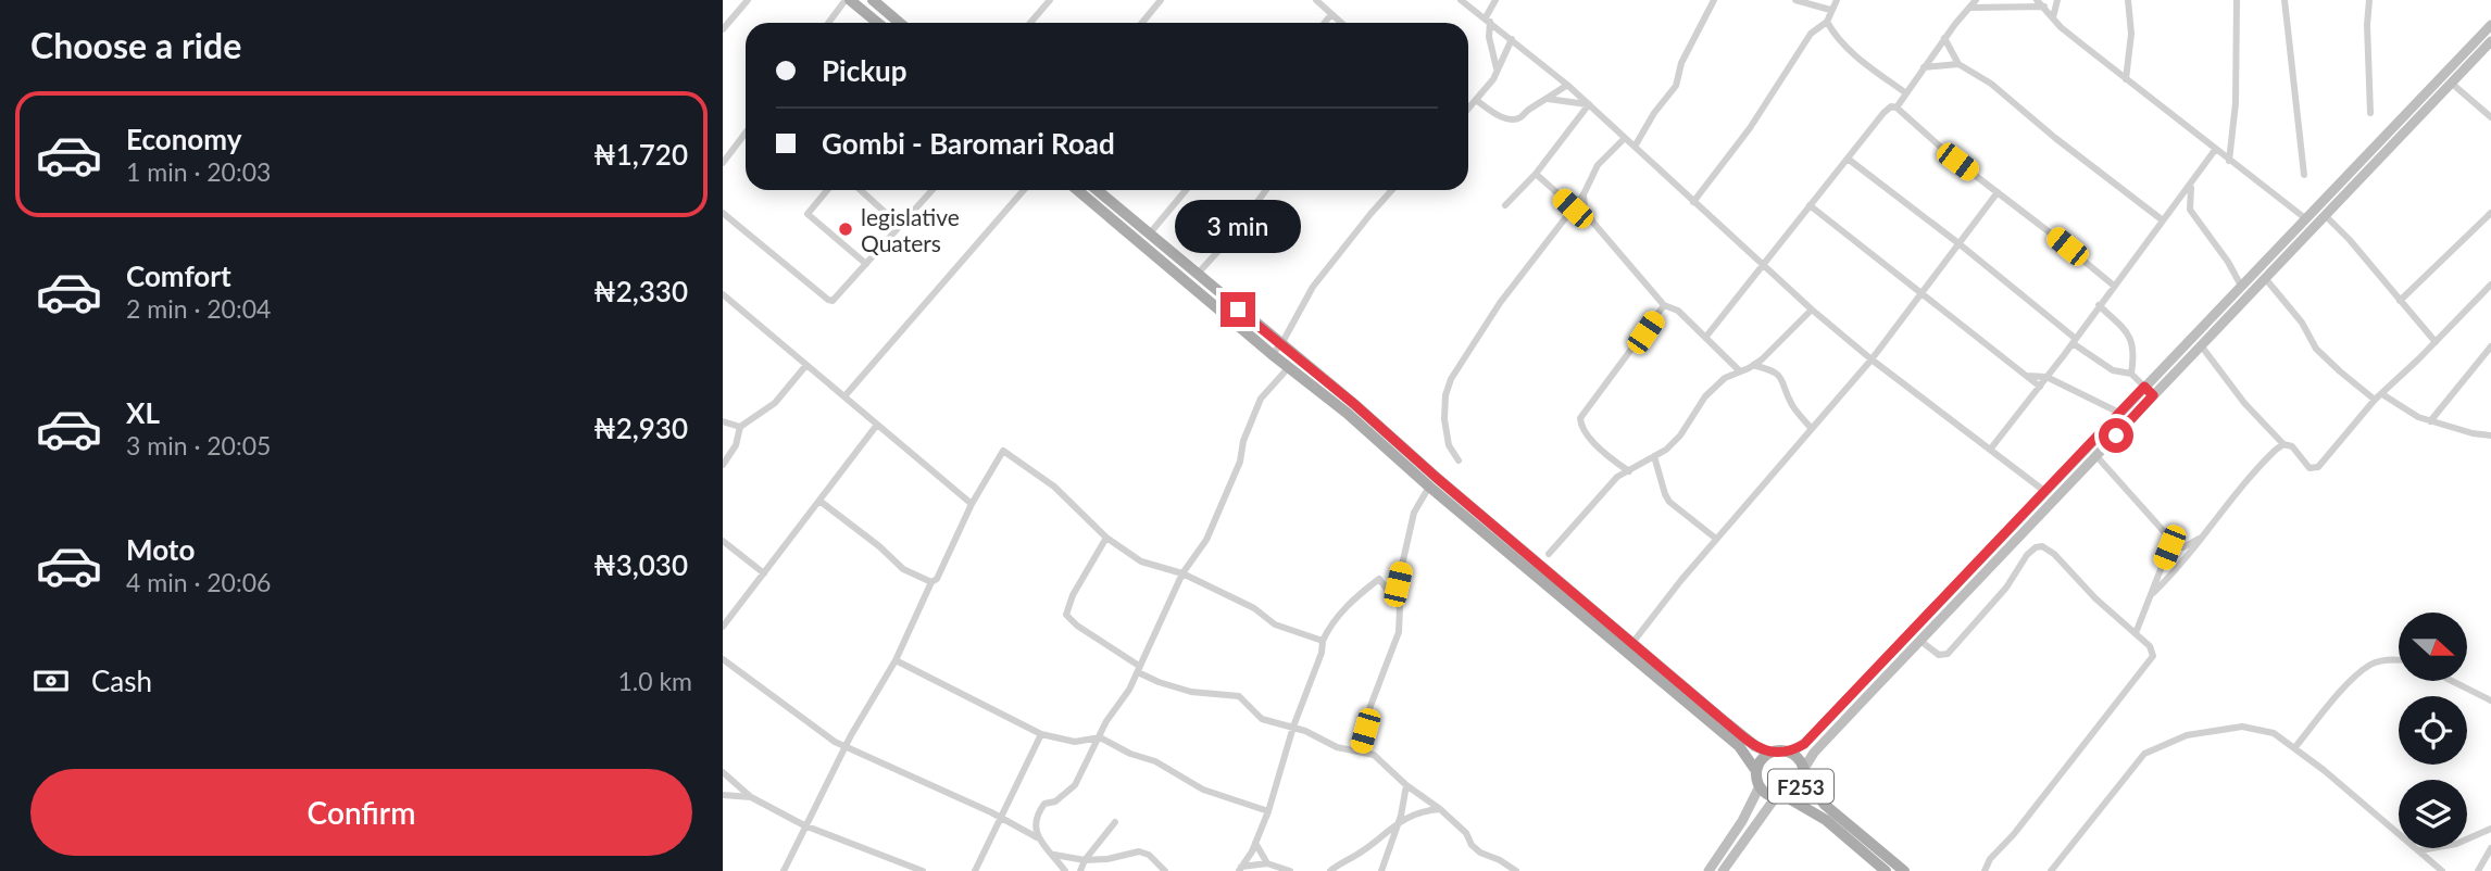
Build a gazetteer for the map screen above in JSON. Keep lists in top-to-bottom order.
{
  "streets": {
    "main road": ["F253"]
  },
  "places": ["legislative Quaters"],
  "north": "right",
  "page": {
    "heading": "Choose a ride",
    "banner": ["Pickup", "Gombi - Baromari Road"],
    "list": [
      {
        "name": "Economy",
        "note": "1 min · 20:03",
        "value": "₦1,720"
      },
      {
        "name": "Comfort",
        "note": "2 min · 20:04",
        "value": "₦2,330"
      },
      {
        "name": "XL",
        "note": "3 min · 20:05",
        "value": "₦2,930"
      },
      {
        "name": "Moto",
        "note": "4 min · 20:06",
        "value": "₦3,030"
      }
    ],
    "bubble": "3 min",
    "pay": ["Cash", "1.0 km"],
    "buttons": "Confirm"
  }
}
